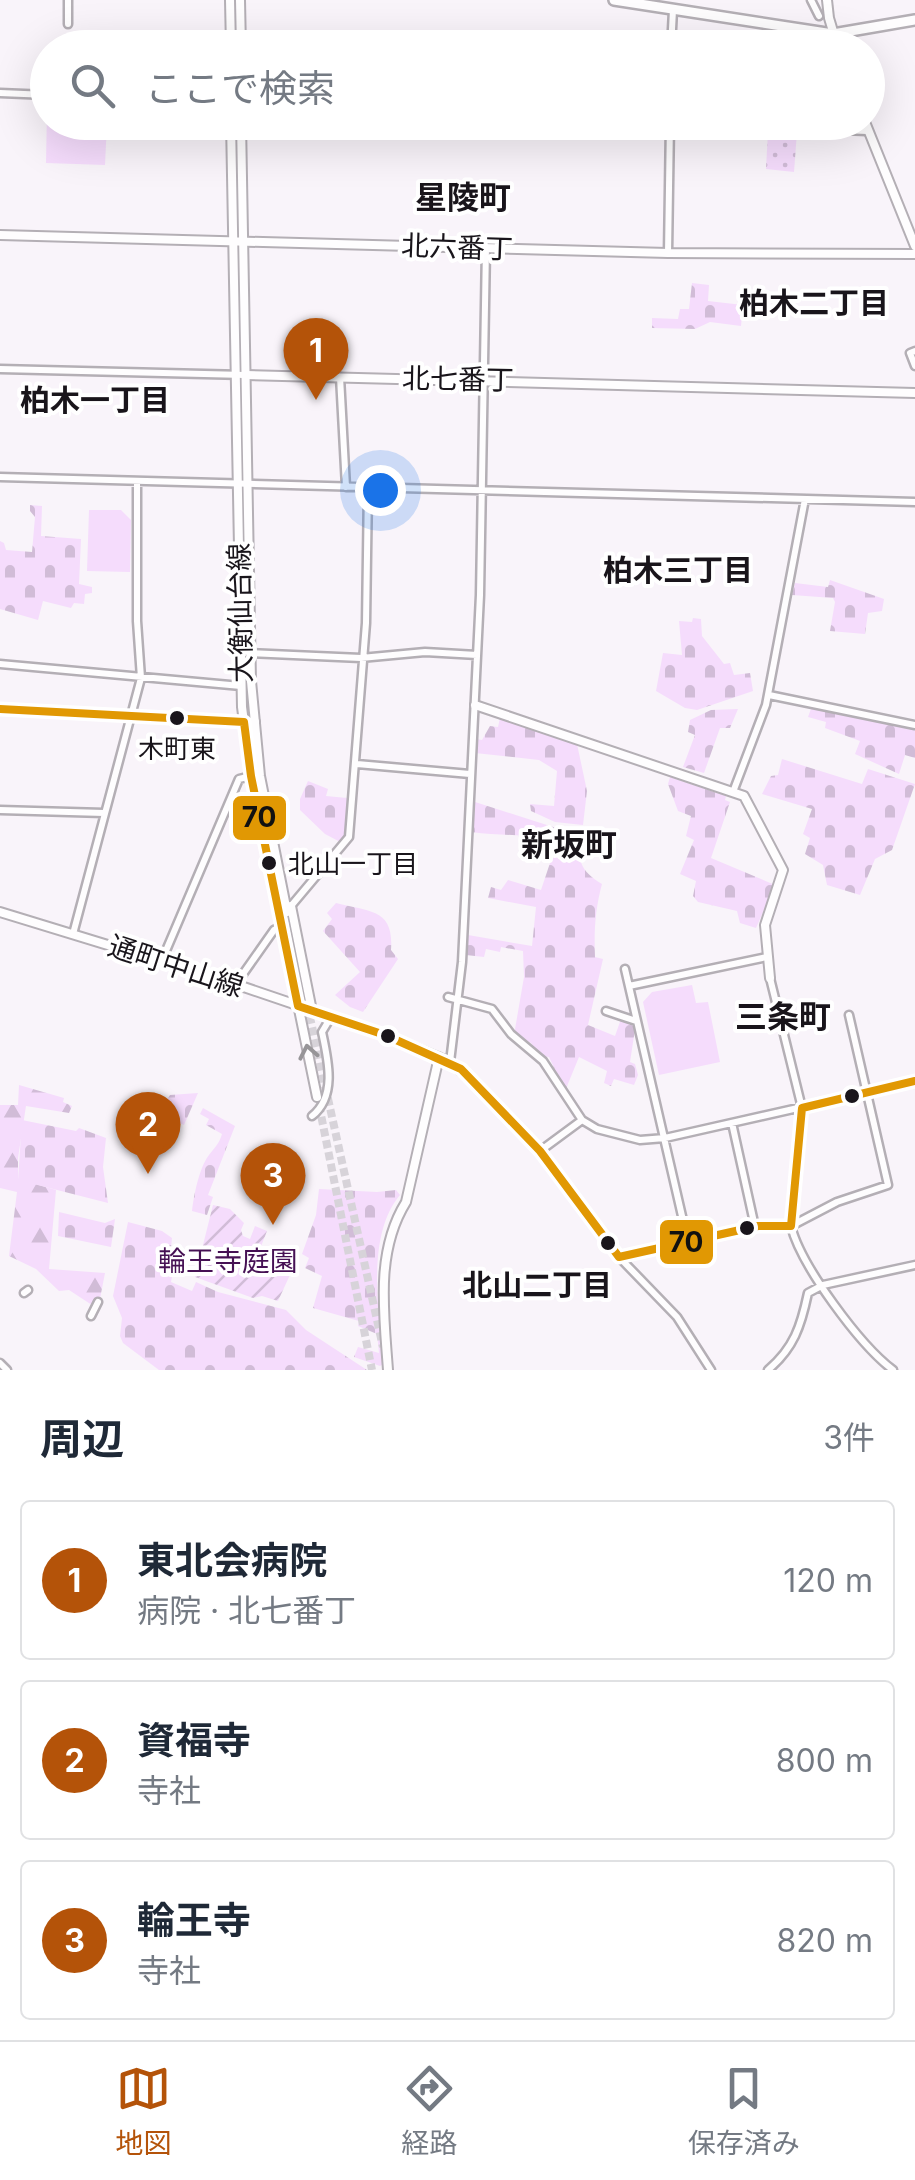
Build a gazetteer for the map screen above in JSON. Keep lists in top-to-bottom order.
{
  "streets": {
    "street": [
      "北六番丁",
      "北七番丁",
      "大衡仙台線",
      "通町中山線"
    ]
  },
  "crossings": [
    ["北六番丁", "大衡仙台線"],
    ["北七番丁", "大衡仙台線"],
    ["大衡仙台線", "通町中山線"]
  ],
  "districts": [
    "星陵町",
    "柏木二丁目",
    "柏木一丁目",
    "柏木三丁目",
    "新坂町",
    "三条町",
    "北山二丁目"
  ],
  "parks": ["輪王寺庭園"],
  "places": ["木町東", "北山一丁目"],
  "lines": ["transit line 70"],
  "page": {
    "search": "ここで検索",
    "pins": ["1", "2", "3"],
    "heading": ["周辺", "3件"],
    "list": [
      {
        "mark": "1",
        "name": "東北会病院",
        "note": "病院 · 北七番丁",
        "value": "120 m"
      },
      {
        "mark": "2",
        "name": "資福寺",
        "note": "寺社",
        "value": "800 m"
      },
      {
        "mark": "3",
        "name": "輪王寺",
        "note": "寺社",
        "value": "820 m"
      }
    ],
    "nav": ["地図", "経路", "保存済み"]
  }
}
